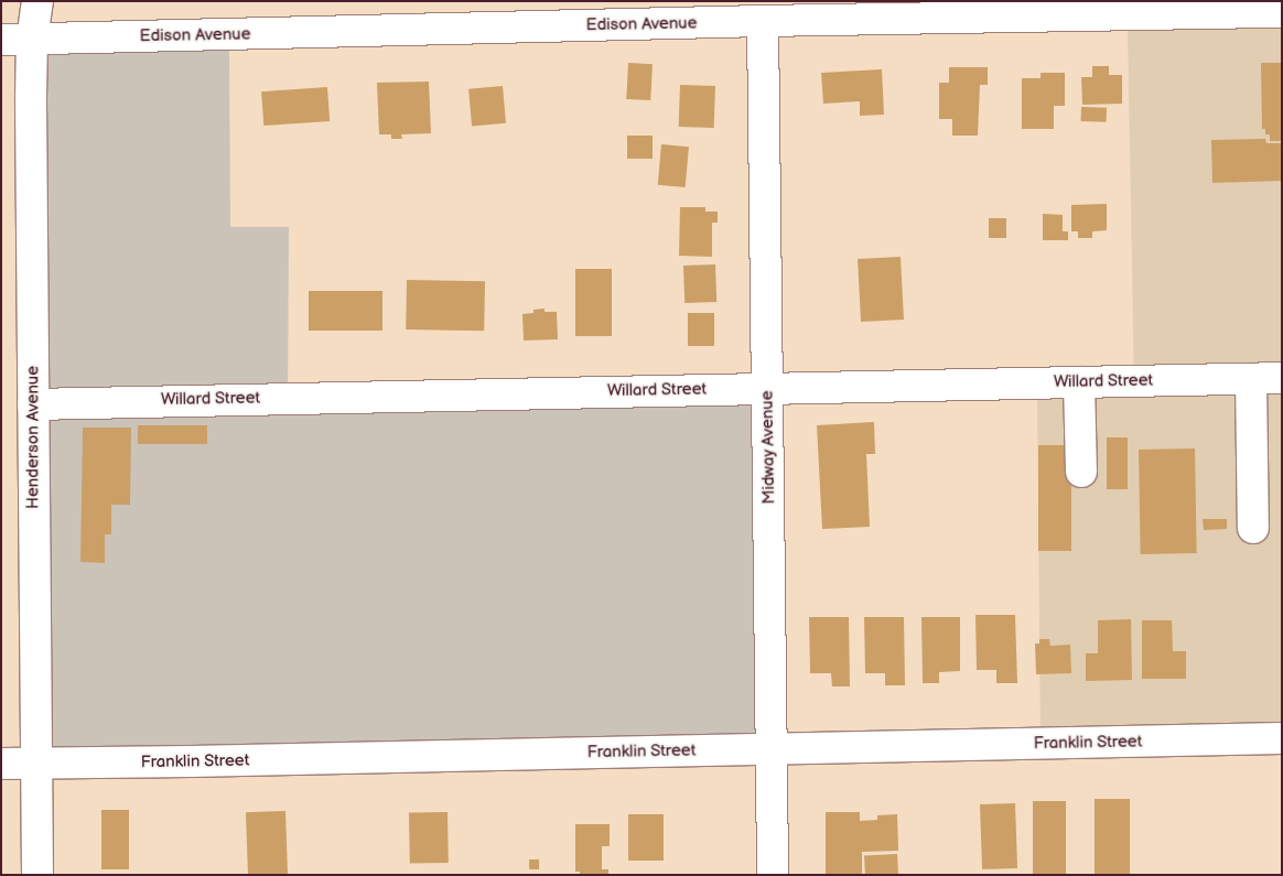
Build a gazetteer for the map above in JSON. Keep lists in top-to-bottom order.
{
  "streets": {
    "street": [
      "Edison Avenue",
      "Willard Street",
      "Henderson Avenue",
      "Midway Avenue",
      "Franklin Street"
    ]
  },
  "crossings": [
    ["Edison Avenue", "Henderson Avenue"],
    ["Edison Avenue", "Midway Avenue"],
    ["Willard Street", "Henderson Avenue"],
    ["Willard Street", "Midway Avenue"],
    ["Henderson Avenue", "Franklin Street"],
    ["Midway Avenue", "Franklin Street"]
  ]
}
